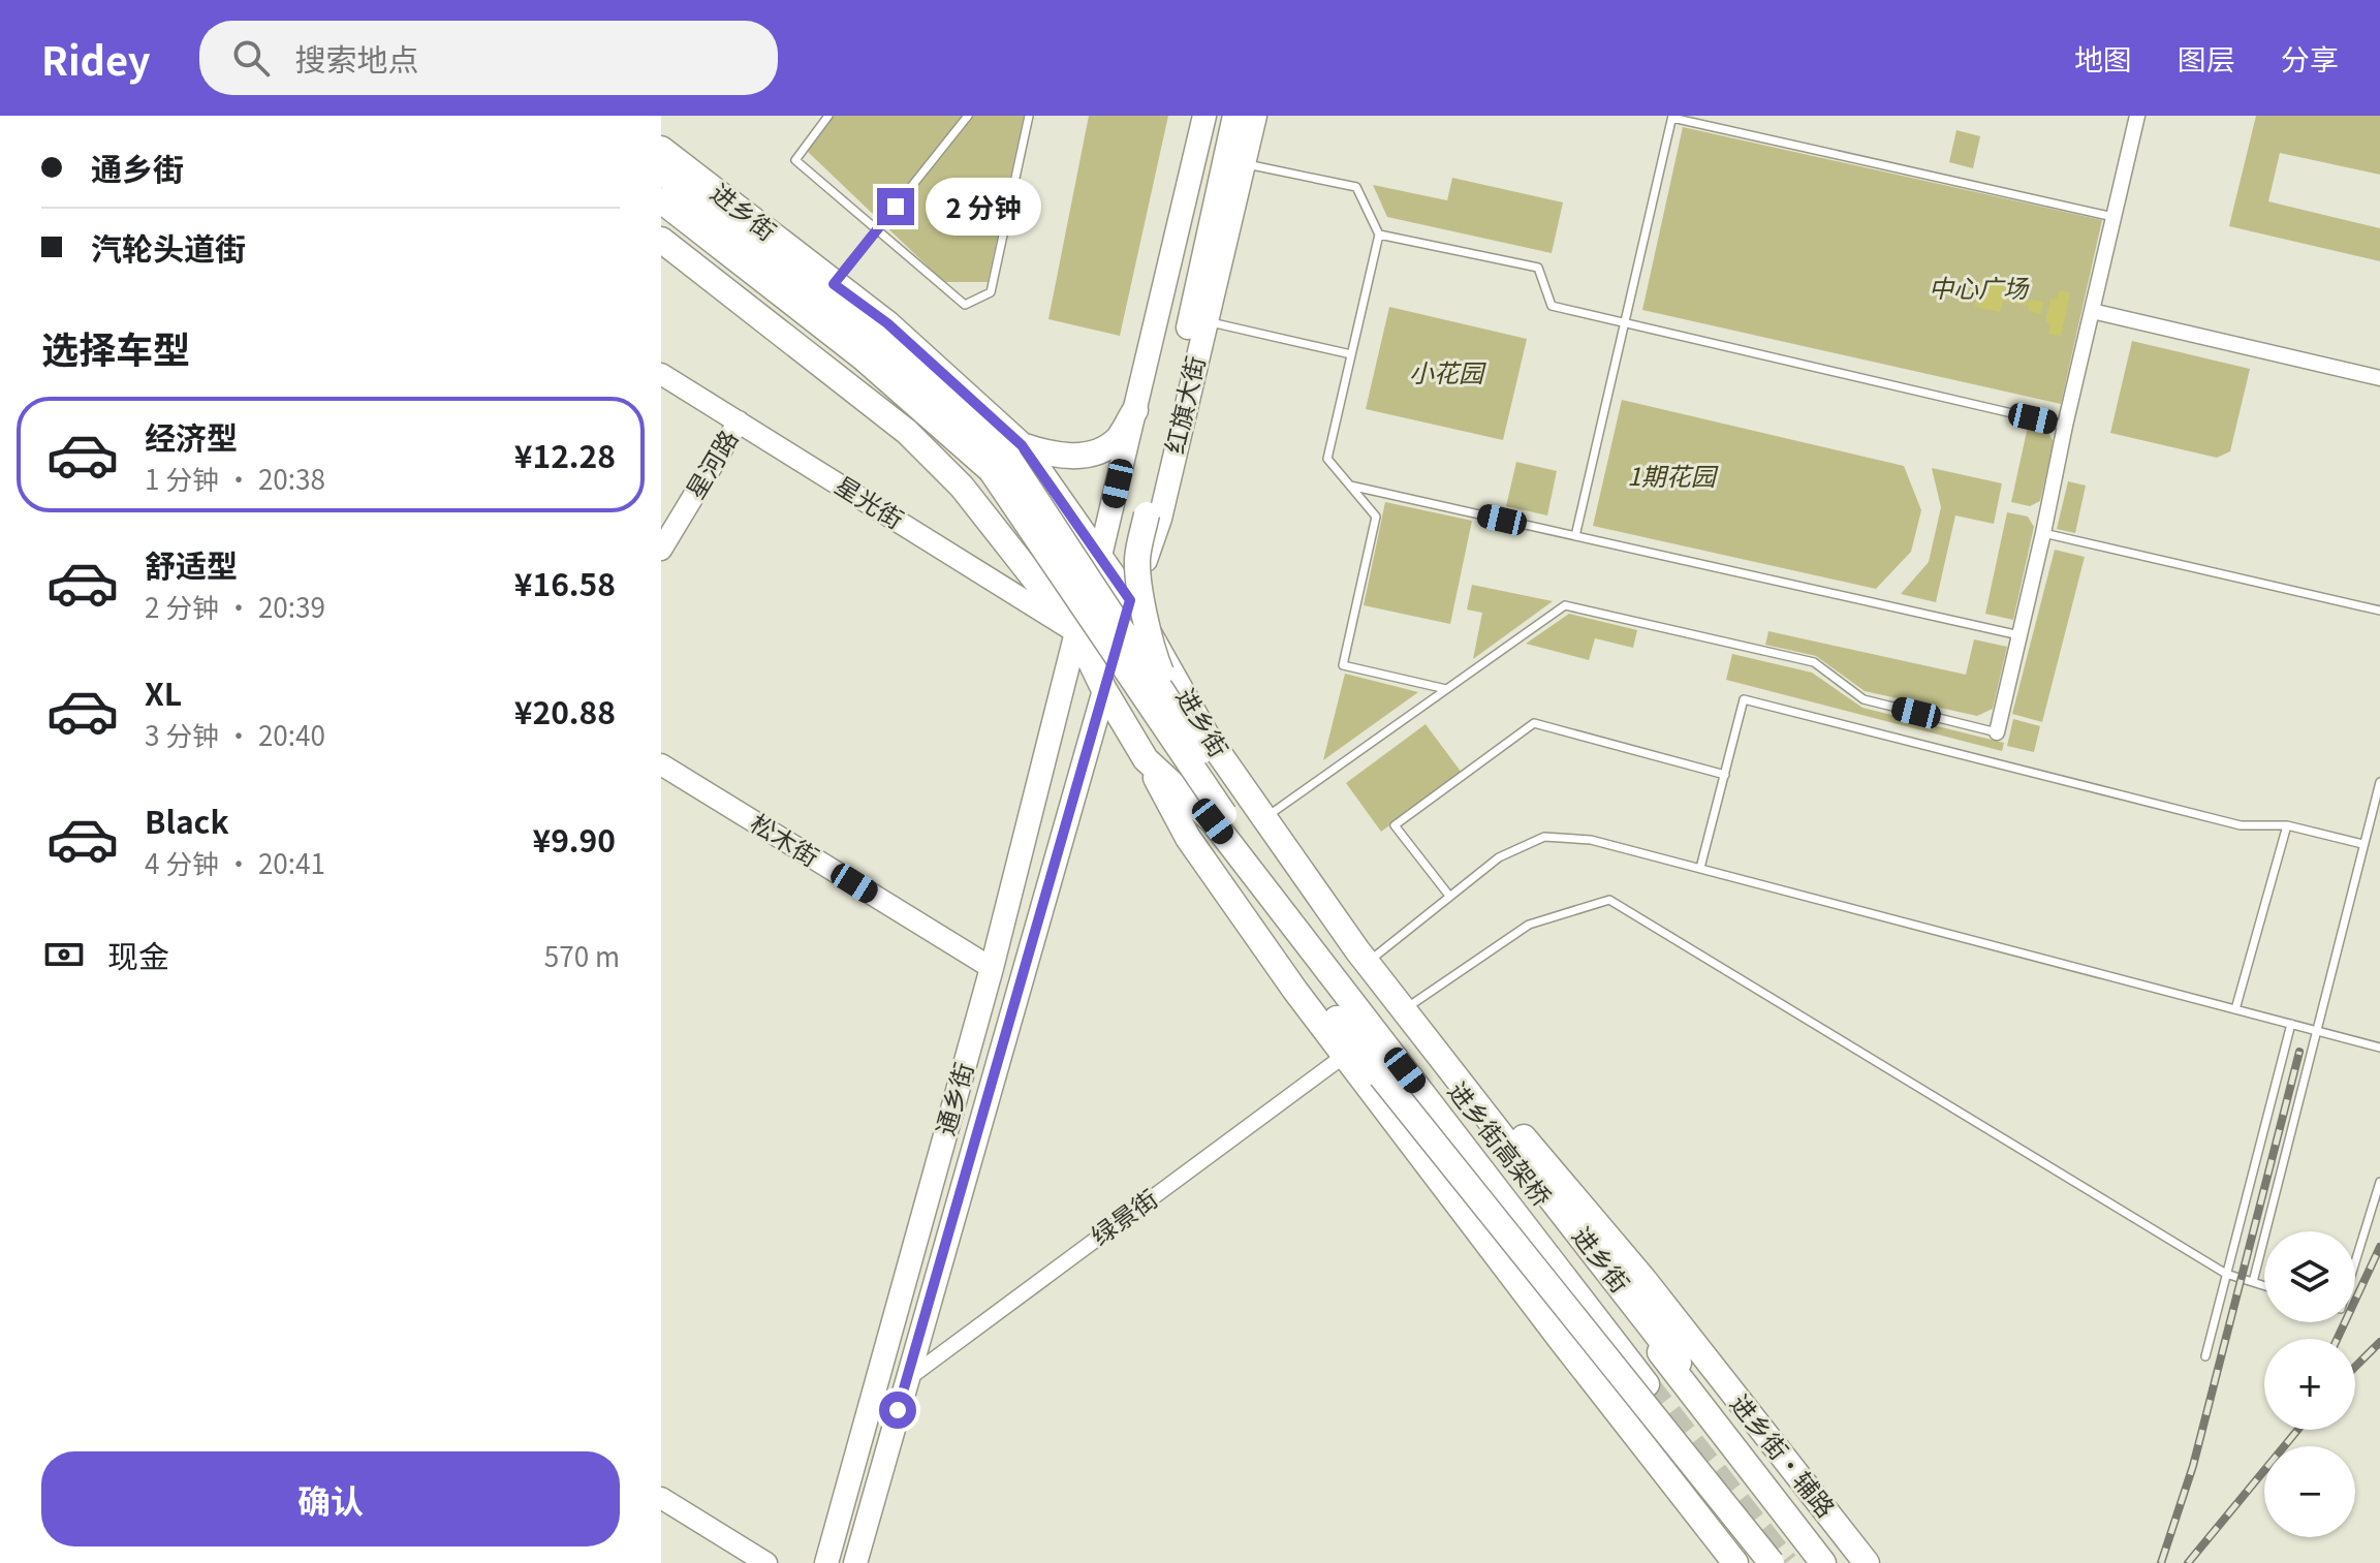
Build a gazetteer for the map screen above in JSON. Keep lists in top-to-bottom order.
{
  "streets": {
    "highway": [
      "进乡街",
      "红旗大街",
      "进乡街高架桥",
      "进乡街•辅路"
    ],
    "main road": ["通乡街"],
    "street": [
      "星河路",
      "星光街",
      "松木街",
      "绿景街"
    ]
  },
  "crossings": [
    ["进乡街", "红旗大街"],
    ["进乡街", "星光街"],
    ["进乡街", "通乡街"],
    ["进乡街", "进乡街高架桥"],
    ["进乡街", "进乡街•辅路"],
    ["红旗大街", "星光街"],
    ["红旗大街", "通乡街"],
    ["星河路", "星光街"],
    ["星光街", "通乡街"],
    ["松木街", "通乡街"],
    ["通乡街", "绿景街"]
  ],
  "parks": ["中心广场", "小花园", "1期花园"],
  "page": {
    "header": "Ridey",
    "search": "搜索地点",
    "nav": ["地图", "图层", "分享"],
    "banner": ["通乡街", "汽轮头道街"],
    "bubble": "2 分钟",
    "heading": "选择车型",
    "list": [
      {
        "name": "经济型",
        "note": "1 分钟 · 20:38",
        "value": "¥12.28"
      },
      {
        "name": "舒适型",
        "note": "2 分钟 · 20:39",
        "value": "¥16.58"
      },
      {
        "name": "XL",
        "note": "3 分钟 · 20:40",
        "value": "¥20.88"
      },
      {
        "name": "Black",
        "note": "4 分钟 · 20:41",
        "value": "¥9.90"
      }
    ],
    "pay": ["现金", "570 m"],
    "map_buttons": ["+", "−"],
    "buttons": "确认"
  }
}
